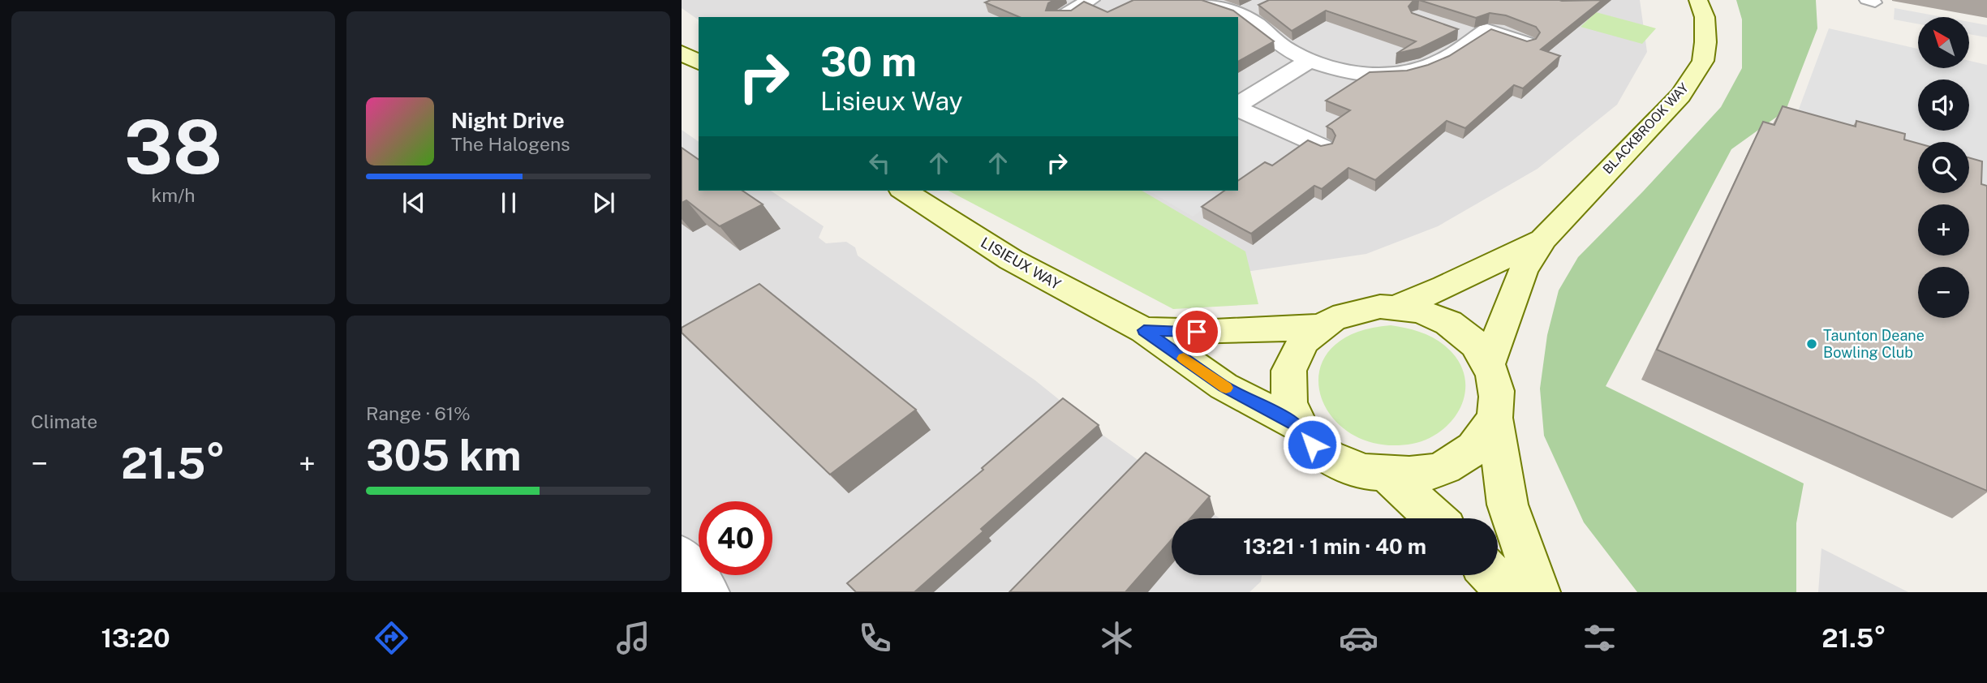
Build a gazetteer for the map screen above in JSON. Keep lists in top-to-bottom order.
{
  "streets": {
    "street": ["BLACKBROOK WAY", "LISIEUX WAY"]
  },
  "crossings": [
    ["BLACKBROOK WAY", "LISIEUX WAY"]
  ],
  "places": ["Taunton Deane Bowling Club"],
  "north": "top left",
  "page": {
    "tile": [
      ["38", "km/h"],
      "Climate",
      ["Range · 61%", "305 km"]
    ],
    "map_buttons": ["+", "−"],
    "turn": ["30 m", "Lisieux Way"],
    "song": ["Night Drive", "The Halogens"],
    "heat": ["−", "21.5°", "+"],
    "limit": "40",
    "trip": "13:21 · 1 min · 40 m",
    "tabs": ["13:20", "21.5°"]
  }
}
